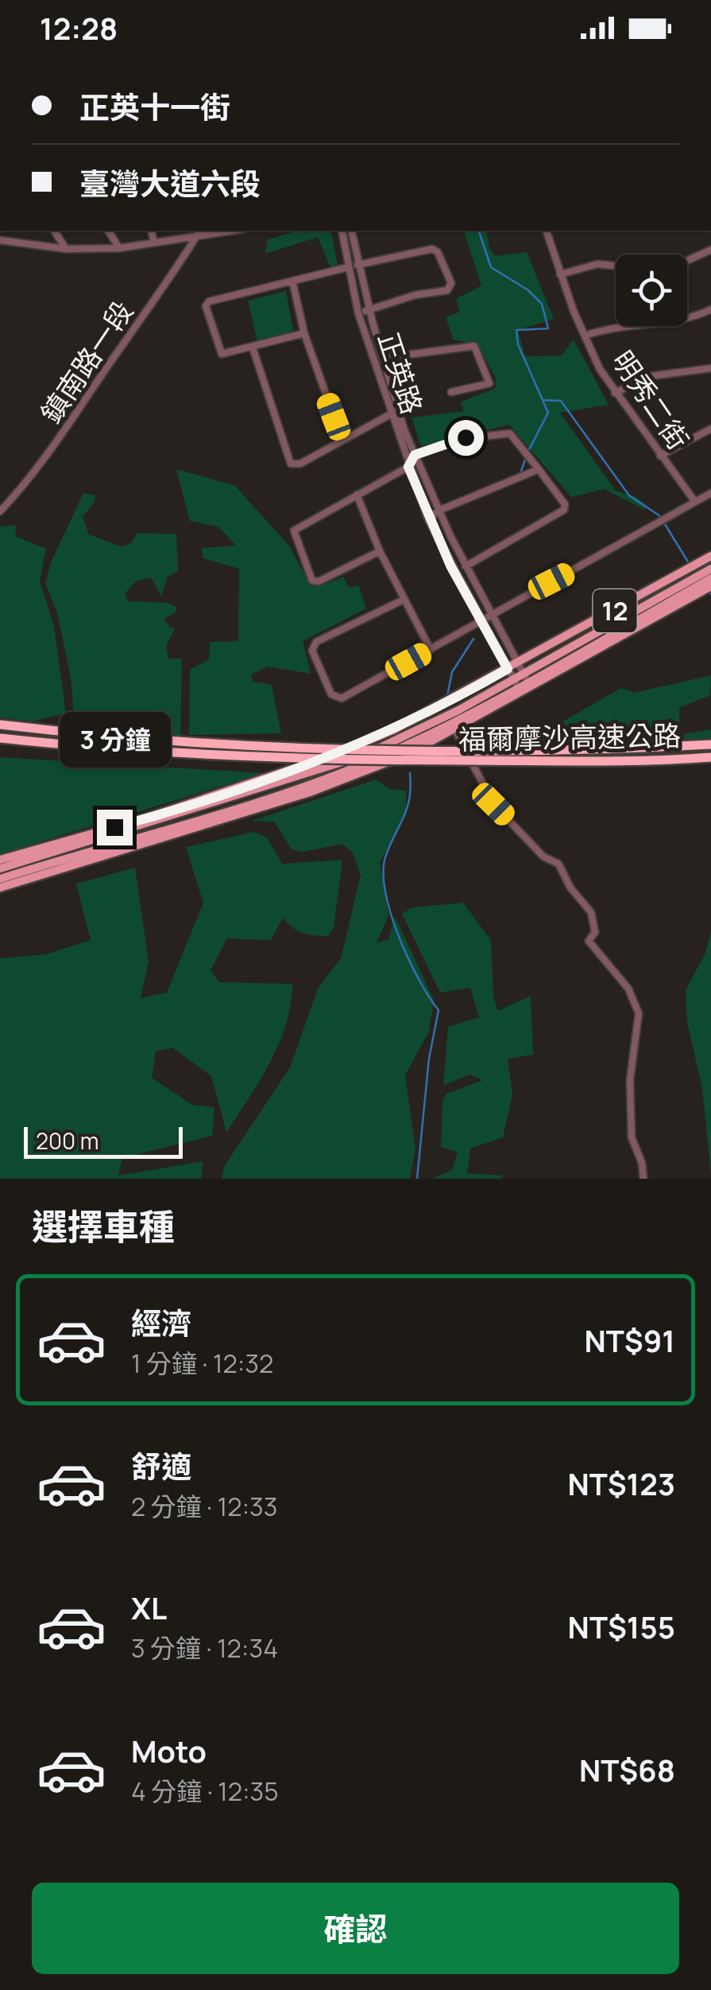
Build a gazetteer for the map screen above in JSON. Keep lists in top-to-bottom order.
{
  "streets": {
    "highway": ["福爾摩沙高速公路"],
    "main road": ["12"],
    "street": ["鎮南路一段", "正英路", "明秀二街"]
  },
  "crossings": [
    ["正英路", "12"]
  ],
  "scale_bar": "200 m",
  "page": {
    "status": "12:28",
    "banner": ["正英十一街", "臺灣大道六段"],
    "bubble": "3 分鐘",
    "scale": "200 m",
    "heading": "選擇車種",
    "list": [
      {
        "name": "經濟",
        "note": "1 分鐘 · 12:32",
        "value": "NT$91"
      },
      {
        "name": "舒適",
        "note": "2 分鐘 · 12:33",
        "value": "NT$123"
      },
      {
        "name": "XL",
        "note": "3 分鐘 · 12:34",
        "value": "NT$155"
      },
      {
        "name": "Moto",
        "note": "4 分鐘 · 12:35",
        "value": "NT$68"
      }
    ],
    "buttons": "確認"
  }
}
